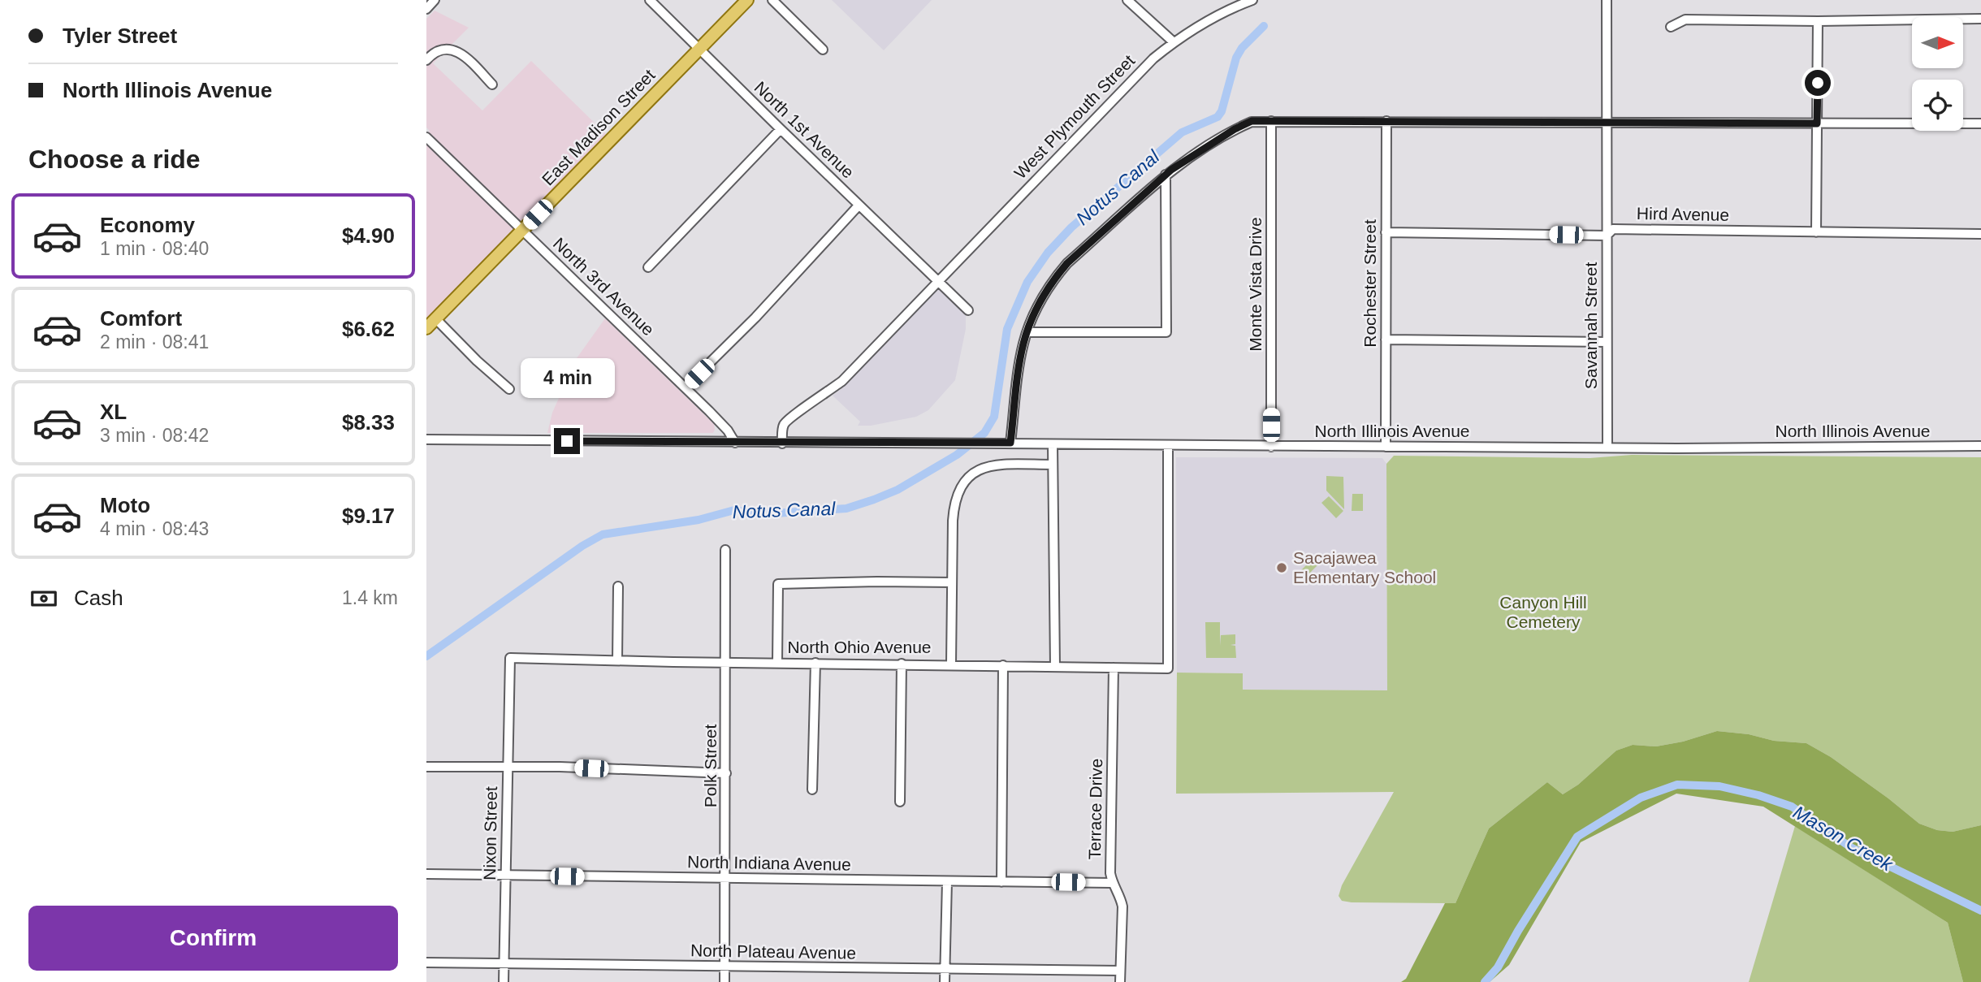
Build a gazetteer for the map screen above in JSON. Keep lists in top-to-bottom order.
{
  "streets": {
    "main road": ["East Madison Street"],
    "street": [
      "West Plymouth Street",
      "North 1st Avenue",
      "Hird Avenue",
      "Rochester Street",
      "Monte Vista Drive",
      "North 3rd Avenue",
      "Savannah Street",
      "North Illinois Avenue",
      "North Ohio Avenue",
      "Polk Street",
      "Terrace Drive",
      "Nixon Street",
      "North Indiana Avenue",
      "North Plateau Avenue"
    ]
  },
  "crossings": [
    ["West Plymouth Street", "North 1st Avenue"],
    ["West Plymouth Street", "North Illinois Avenue"],
    ["East Madison Street", "North 1st Avenue"],
    ["East Madison Street", "North 3rd Avenue"],
    ["Hird Avenue", "Rochester Street"],
    ["Hird Avenue", "Savannah Street"],
    ["Rochester Street", "North Illinois Avenue"],
    ["Monte Vista Drive", "North Illinois Avenue"],
    ["Savannah Street", "North Illinois Avenue"],
    ["North Illinois Avenue", "North Ohio Avenue"],
    ["North Ohio Avenue", "Polk Street"],
    ["North Ohio Avenue", "Terrace Drive"],
    ["North Ohio Avenue", "Nixon Street"],
    ["Polk Street", "North Indiana Avenue"],
    ["Polk Street", "North Plateau Avenue"],
    ["Terrace Drive", "North Indiana Avenue"],
    ["Terrace Drive", "North Plateau Avenue"],
    ["Nixon Street", "North Indiana Avenue"],
    ["Nixon Street", "North Plateau Avenue"]
  ],
  "water": ["Notus Canal", "Mason Creek"],
  "parks": ["Canyon Hill Cemetery"],
  "places": ["Sacajawea Elementary School"],
  "north": "right",
  "page": {
    "banner": ["Tyler Street", "North Illinois Avenue"],
    "heading": "Choose a ride",
    "list": [
      {
        "name": "Economy",
        "note": "1 min · 08:40",
        "value": "$4.90"
      },
      {
        "name": "Comfort",
        "note": "2 min · 08:41",
        "value": "$6.62"
      },
      {
        "name": "XL",
        "note": "3 min · 08:42",
        "value": "$8.33"
      },
      {
        "name": "Moto",
        "note": "4 min · 08:43",
        "value": "$9.17"
      }
    ],
    "bubble": "4 min",
    "pay": ["Cash", "1.4 km"],
    "buttons": "Confirm"
  }
}
